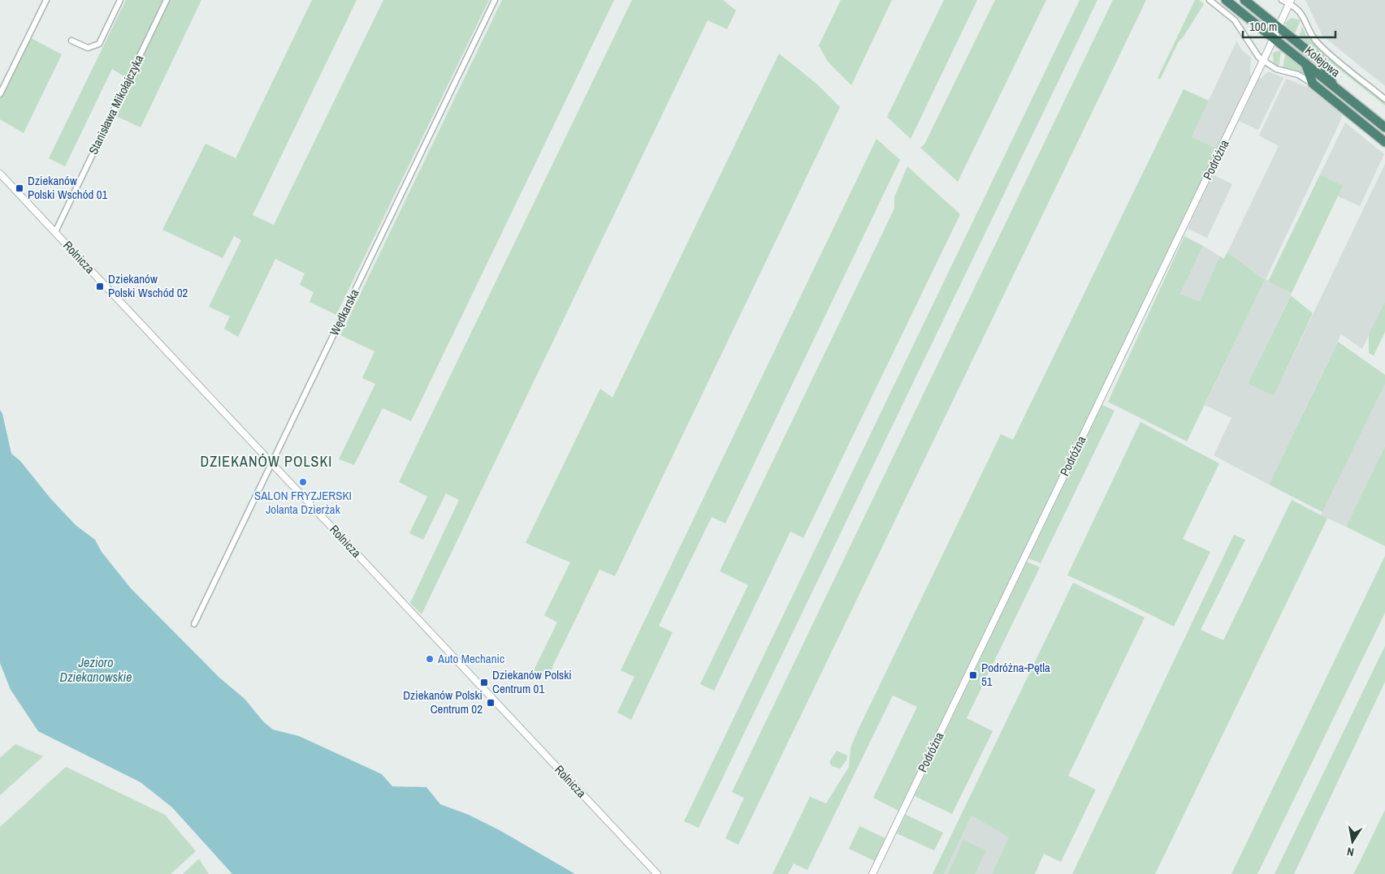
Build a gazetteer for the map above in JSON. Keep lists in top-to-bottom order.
{
  "streets": {
    "highway": ["Kolejowa"],
    "street": [
      "Stanisława Mikołajczyka",
      "Podróżna",
      "Rolnicza",
      "Wędkarska"
    ]
  },
  "crossings": [
    ["Kolejowa", "Podróżna"],
    ["Stanisława Mikołajczyka", "Rolnicza"],
    ["Rolnicza", "Wędkarska"]
  ],
  "districts": ["DZIEKANÓW POLSKI"],
  "water": ["Jezioro Dziekanowskie"],
  "places": {
    "transit": [
      "Dziekanów Polski Wschód 01",
      "Dziekanów Polski Wschód 02",
      "Podróżna-Pętla 51",
      "Dziekanów Polski Centrum 01",
      "Dziekanów Polski Centrum 02"
    ],
    "other": ["SALON FRYZJERSKI Jolanta Dzierżak", "Auto Mechanic"]
  },
  "scale_bar": "100 m",
  "north": "bottom"
}
